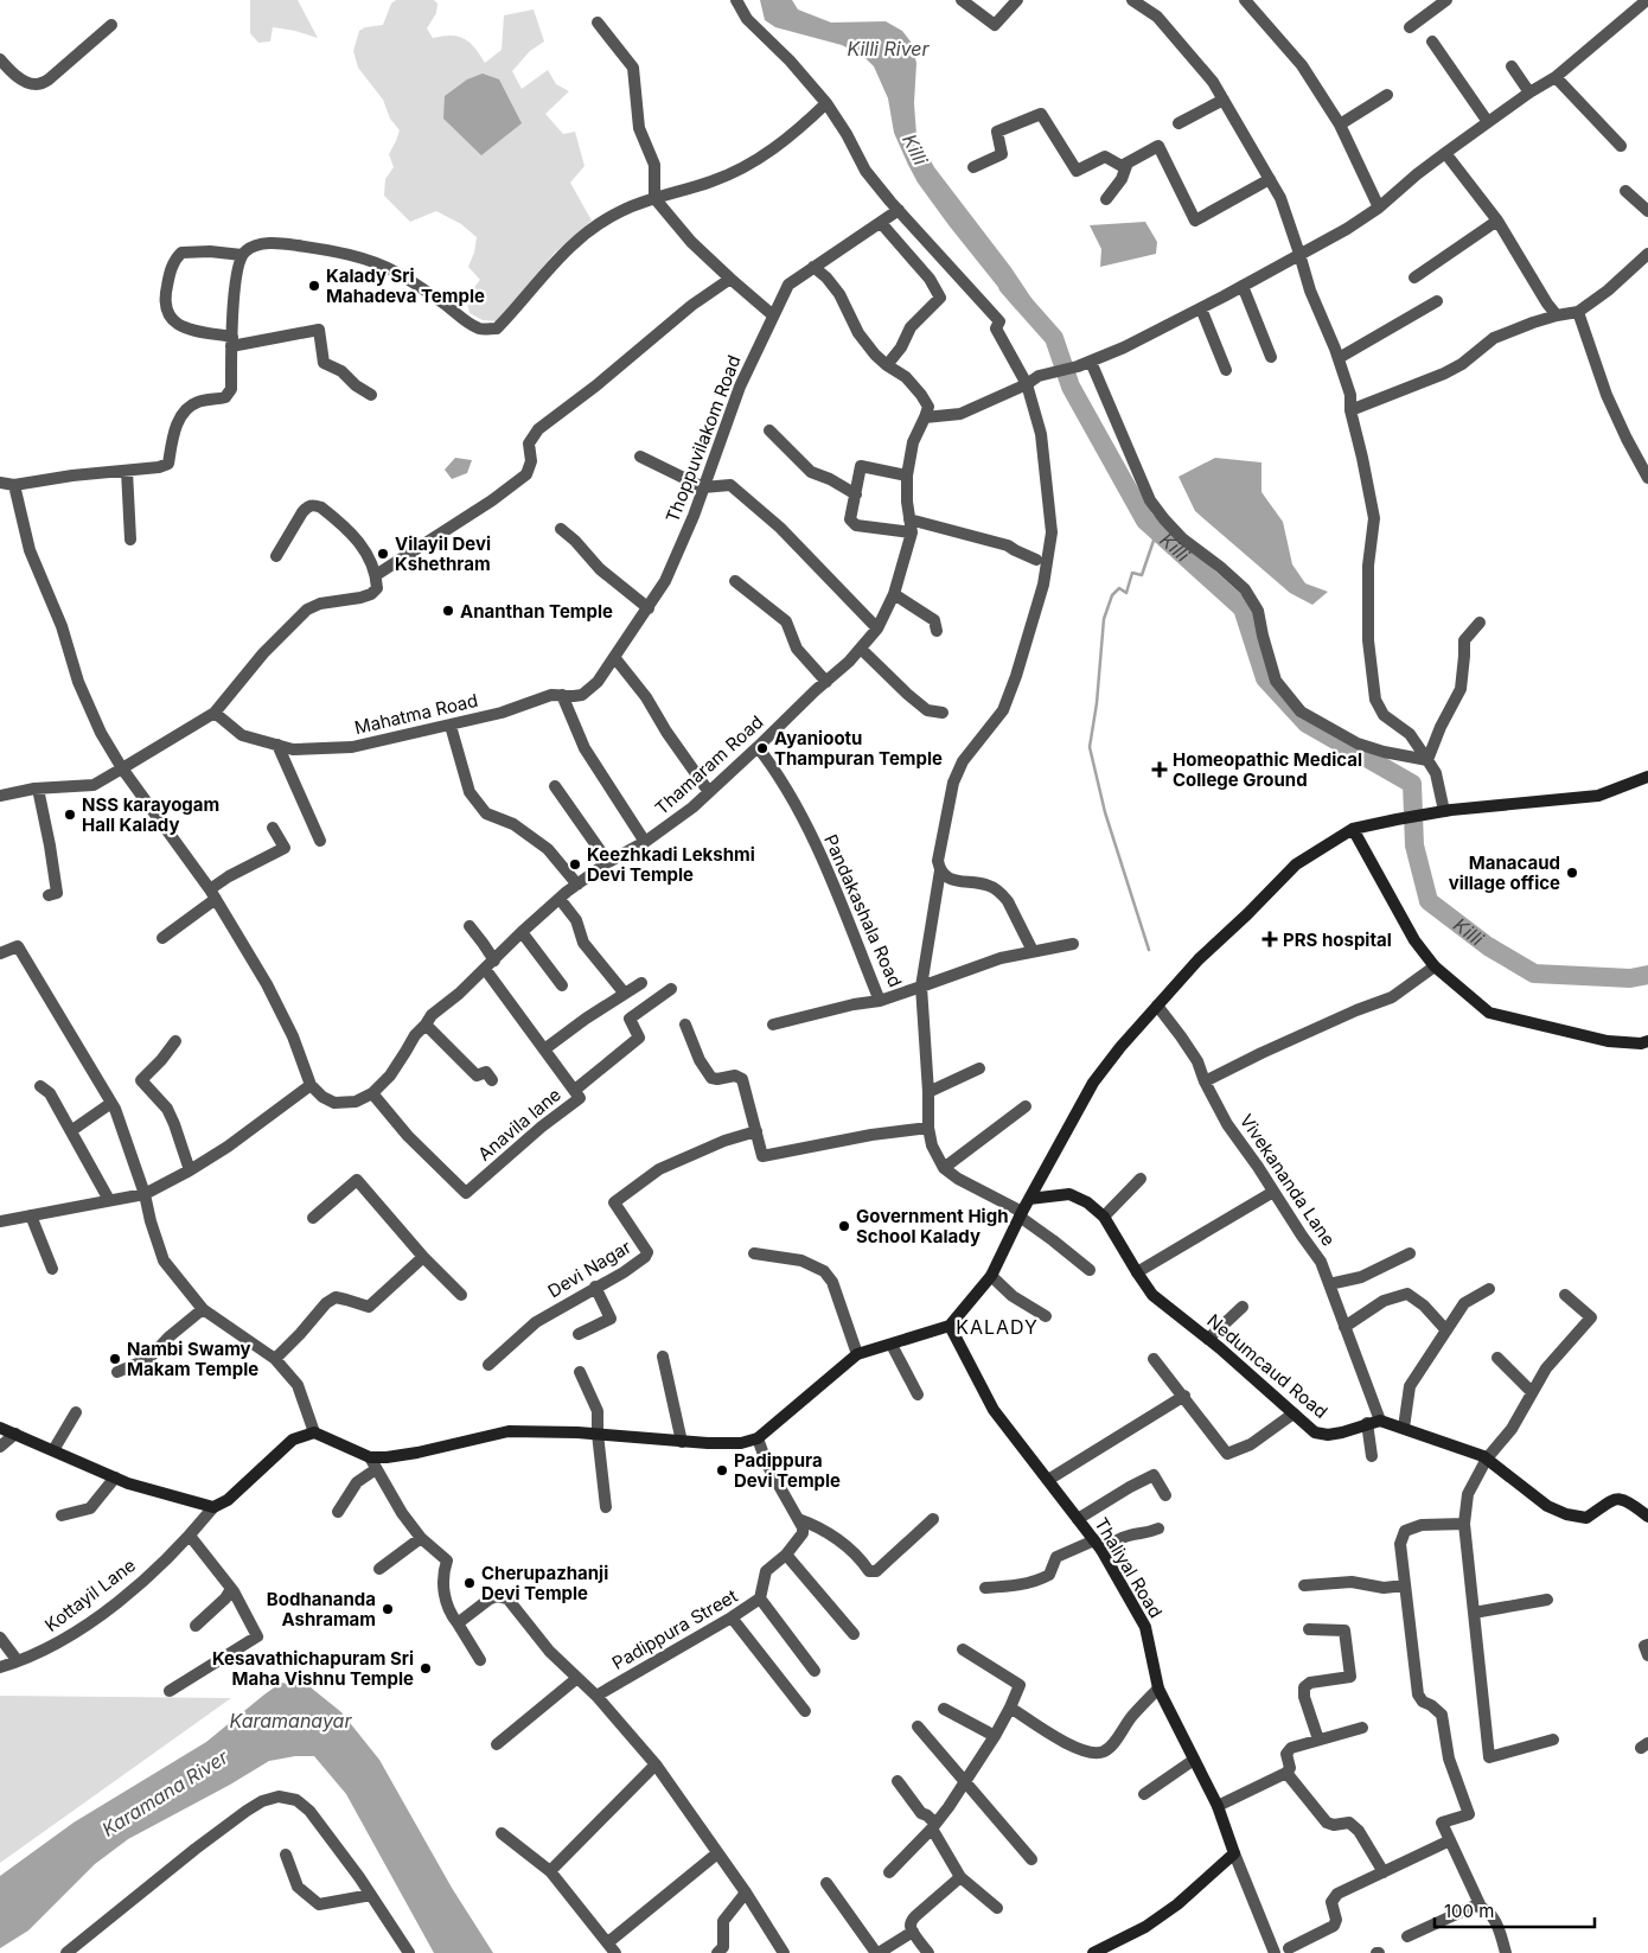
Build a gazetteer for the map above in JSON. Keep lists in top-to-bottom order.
{
  "streets": {
    "street": [
      "Thoppuvilakom Road",
      "Mahatma Road",
      "Thamaram Road",
      "Pandakashala Road",
      "Anavila lane",
      "Vivekananda Lane",
      "Devi Nagar",
      "Nedumcaud Road",
      "Thaliyal Road",
      "Kottayil Lane",
      "Padippura Street"
    ]
  },
  "crossings": [
    ["Thoppuvilakom Road", "Mahatma Road"],
    ["Thamaram Road", "Pandakashala Road"],
    ["Thamaram Road", "Anavila lane"],
    ["Vivekananda Lane", "Nedumcaud Road"]
  ],
  "districts": ["KALADY"],
  "water": [
    "Killi River",
    "Killi",
    "Karamanayar",
    "Karamana River"
  ],
  "places": {
    "other": [
      "Kalady Sri Mahadeva Temple",
      "Vilayil Devi Kshethram",
      "Ananthan Temple",
      "Ayaniootu Thampuran Temple",
      "NSS karayogam Hall Kalady",
      "Keezhkadi Lekshmi Devi Temple",
      "Manacaud village office",
      "Government High School Kalady",
      "Nambi Swamy Makam Temple",
      "Padippura Devi Temple",
      "Cherupazhanji Devi Temple",
      "Bodhananda Ashramam",
      "Kesavathichapuram Sri Maha Vishnu Temple"
    ],
    "health": ["Homeopathic Medical College Ground", "PRS hospital"]
  },
  "scale_bar": "100 m"
}
